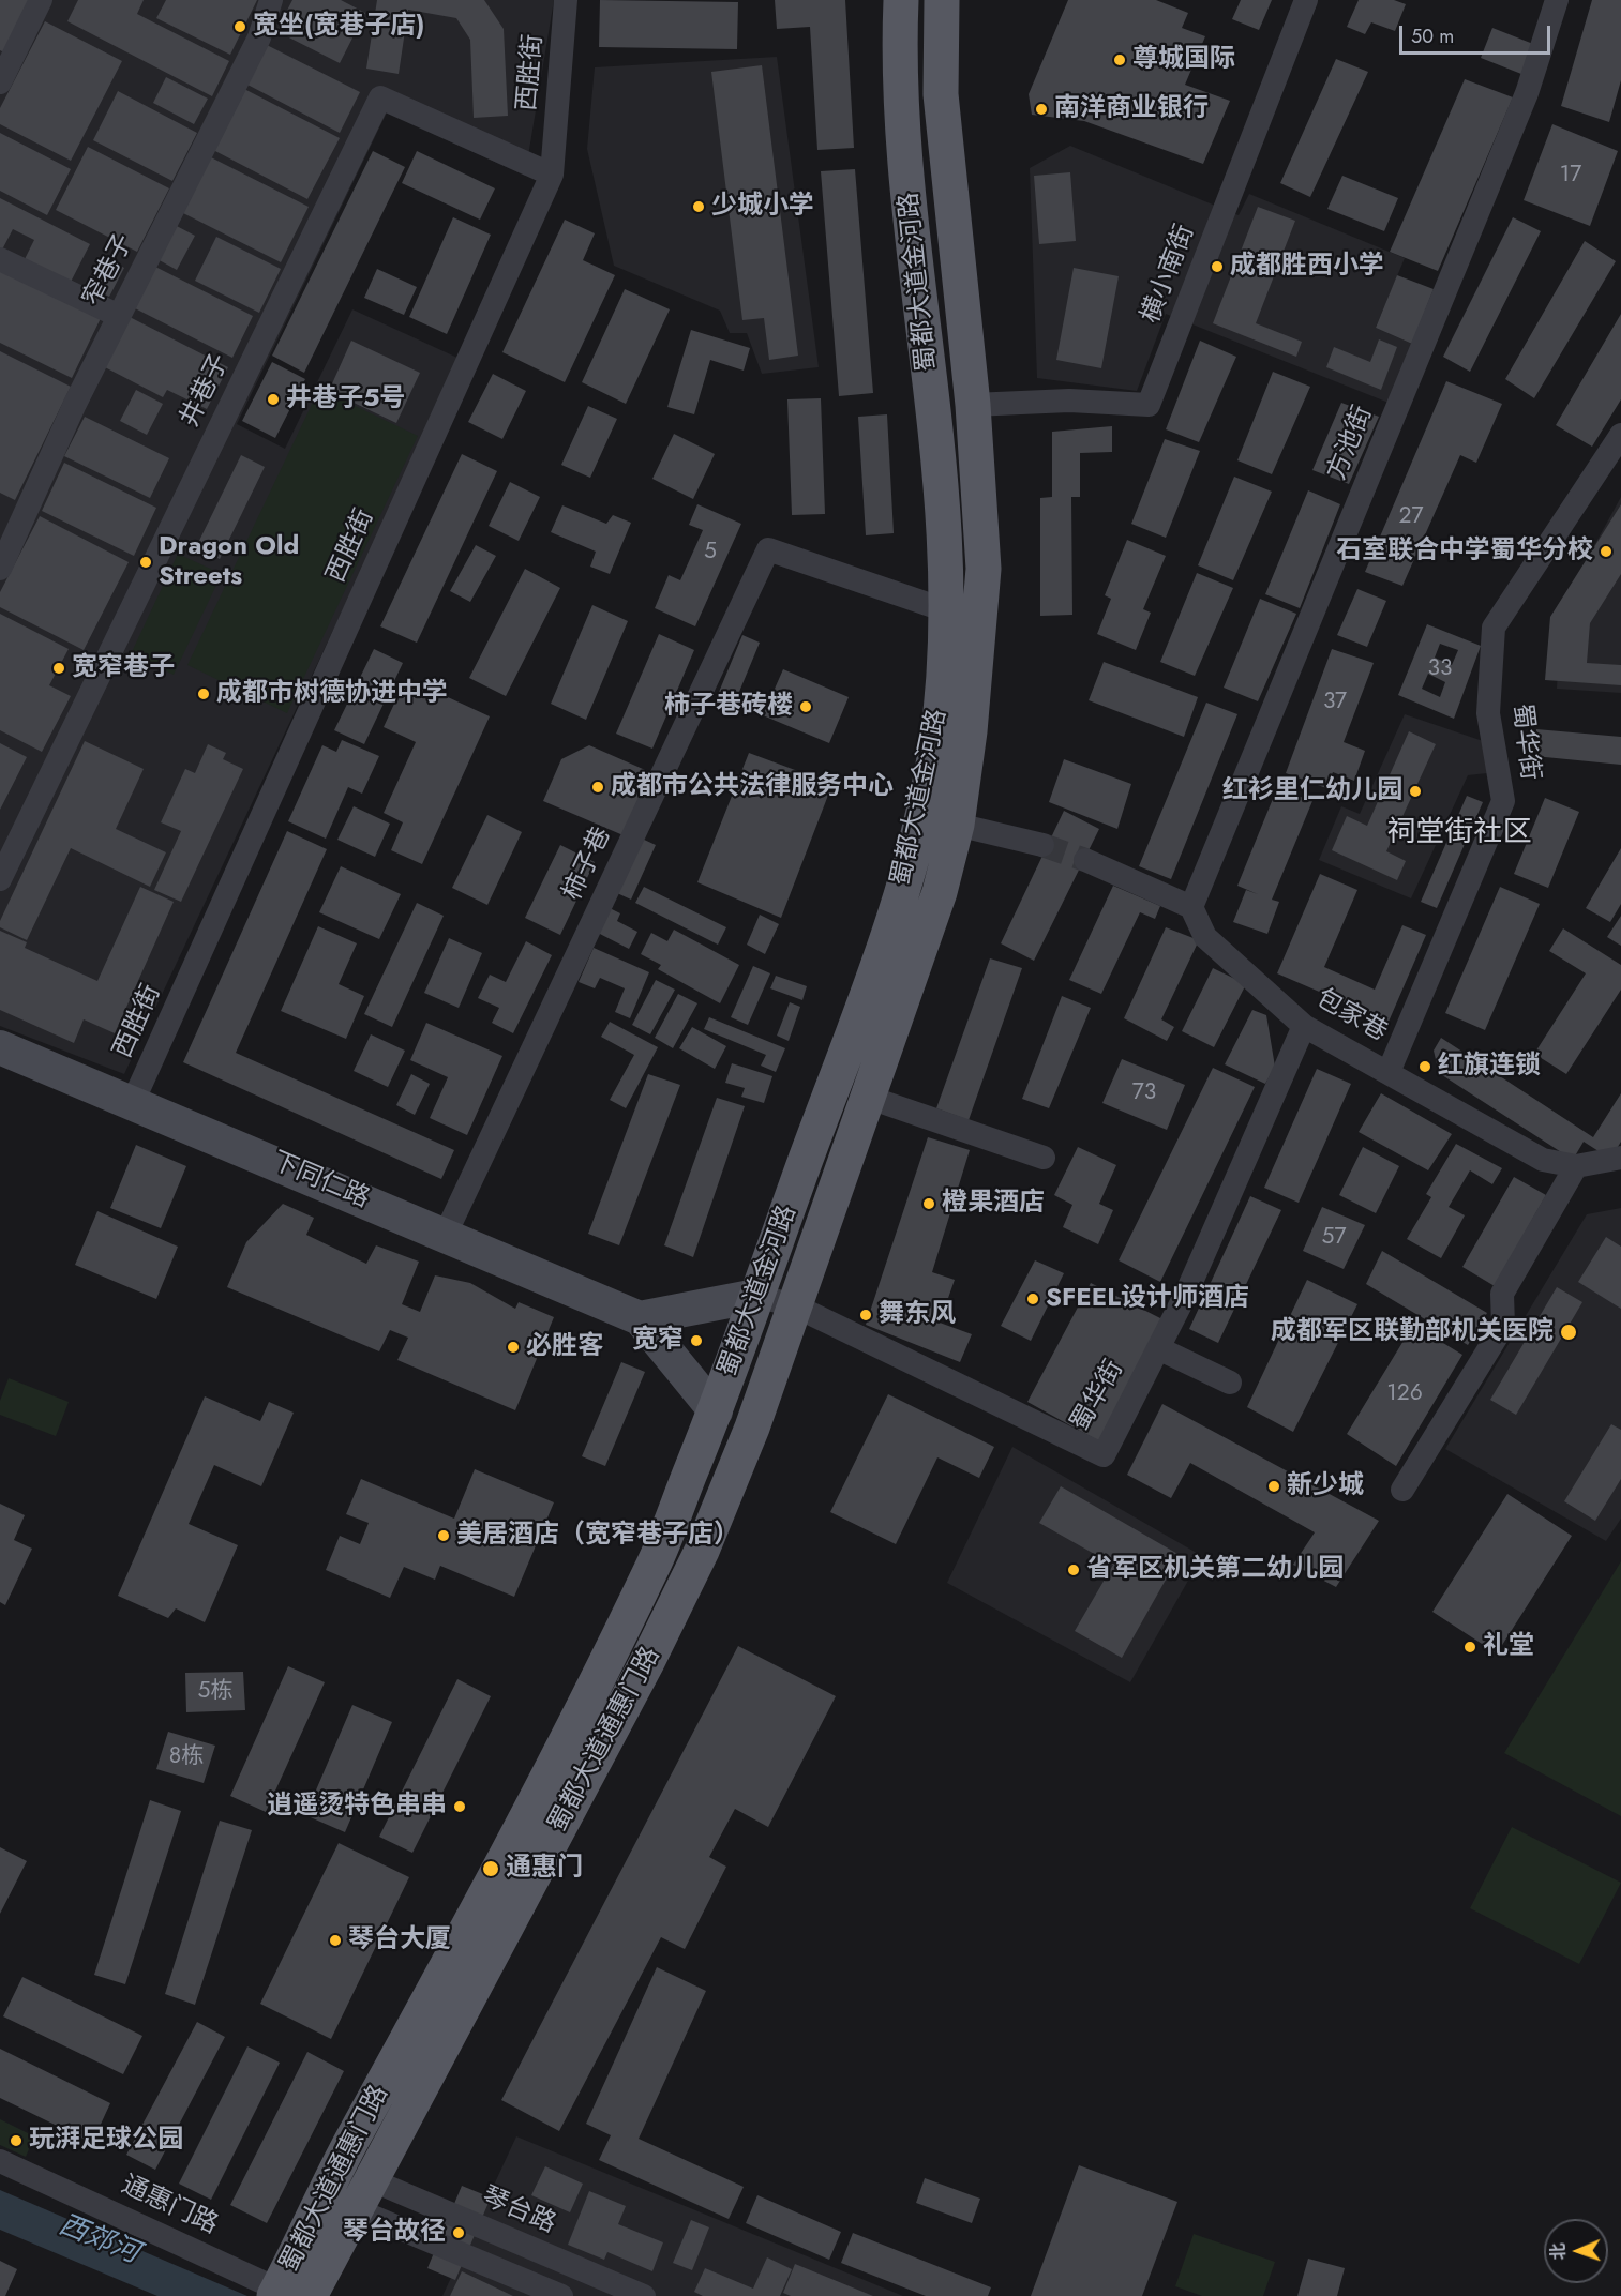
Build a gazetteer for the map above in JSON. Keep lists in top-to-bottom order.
{
  "streets": {
    "main road": ["蜀都大道金河路", "蜀都大道通惠门路"],
    "street": [
      "西胜街",
      "窄巷子",
      "横小南街",
      "井巷子",
      "方池街",
      "蜀华街",
      "柿子巷",
      "包家巷",
      "下同仁路",
      "通惠门路",
      "琴台路"
    ]
  },
  "crossings": [
    ["西胜街", "井巷子"],
    ["西胜街", "下同仁路"],
    ["横小南街", "蜀都大道金河路"],
    ["蜀都大道金河路", "蜀华街"],
    ["蜀都大道金河路", "柿子巷"],
    ["蜀都大道金河路", "下同仁路"],
    ["蜀都大道金河路", "蜀都大道通惠门路"],
    ["方池街", "包家巷"],
    ["蜀华街", "包家巷"],
    ["蜀华街", "蜀都大道通惠门路"],
    ["柿子巷", "下同仁路"],
    ["下同仁路", "蜀都大道通惠门路"],
    ["蜀都大道通惠门路", "通惠门路"],
    ["蜀都大道通惠门路", "琴台路"]
  ],
  "districts": ["祠堂街社区"],
  "water": ["西郊河"],
  "places": [
    "宽坐(宽巷子店)",
    "尊城国际",
    "南洋商业银行",
    "少城小学",
    "成都胜西小学",
    "井巷子5号",
    "石室联合中学蜀华分校",
    "Dragon Old Streets",
    "宽窄巷子",
    "成都市树德协进中学",
    "柿子巷砖楼",
    "成都市公共法律服务中心",
    "红衫里仁幼儿园",
    "红旗连锁",
    "橙果酒店",
    "SFEEL设计师酒店",
    "舞东风",
    "成都军区联勤部机关医院",
    "宽窄",
    "必胜客",
    "新少城",
    "美居酒店（宽窄巷子店）",
    "省军区机关第二幼儿园",
    "礼堂",
    "逍遥烫特色串串",
    "通惠门",
    "琴台大厦",
    "玩湃足球公园",
    "琴台故径"
  ],
  "house_numbers": [
    "17",
    "27",
    "5",
    "33",
    "37",
    "73",
    "57",
    "126",
    "5栋",
    "8栋"
  ],
  "scale_bar": "50 m",
  "north": "left"
}
